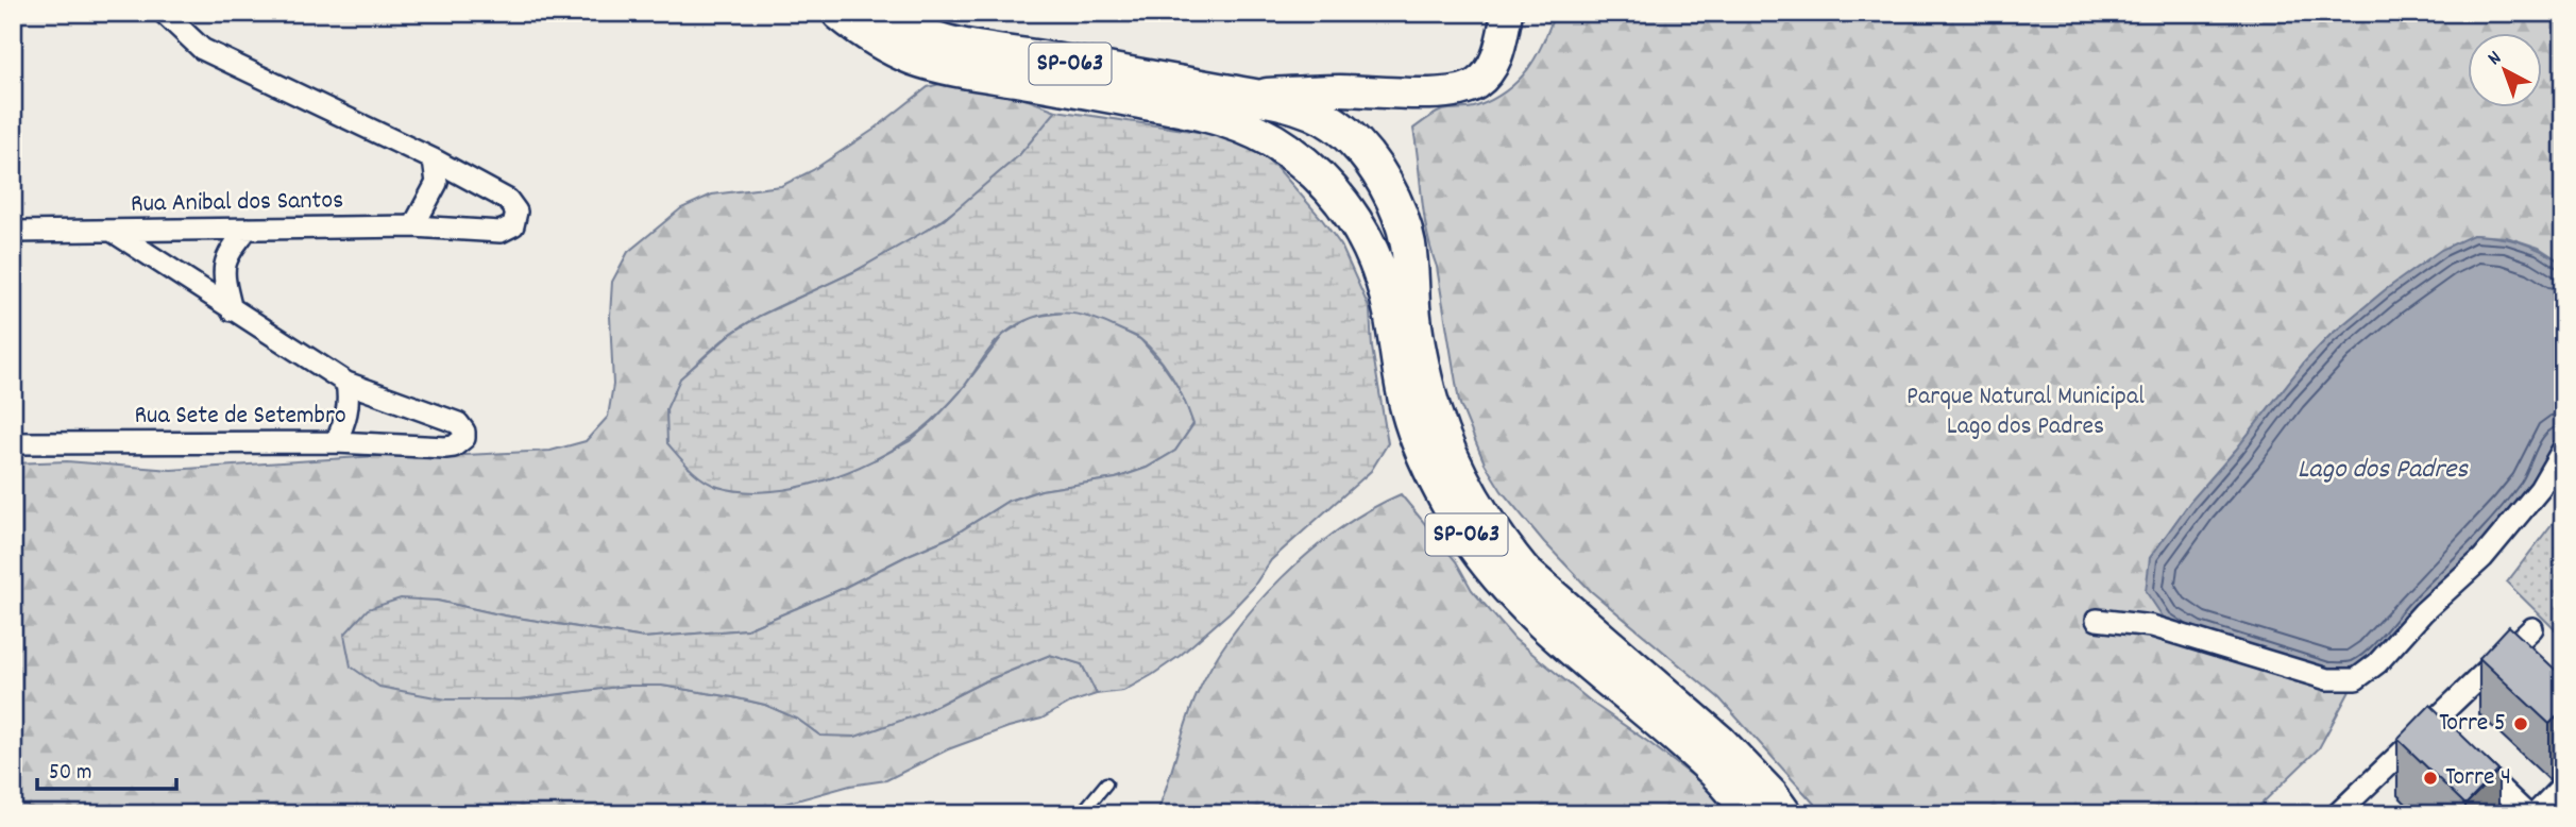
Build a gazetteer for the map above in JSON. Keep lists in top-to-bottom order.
{
  "streets": {
    "main road": ["SP-063"],
    "street": ["Rua Anibal dos Santos", "Rua Sete de Setembro"]
  },
  "water": ["Lago dos Padres"],
  "parks": ["Parque Natural Municipal Lago dos Padres"],
  "places": ["Torre 5", "Torre 4"],
  "scale_bar": "50 m",
  "north": "top left"
}
